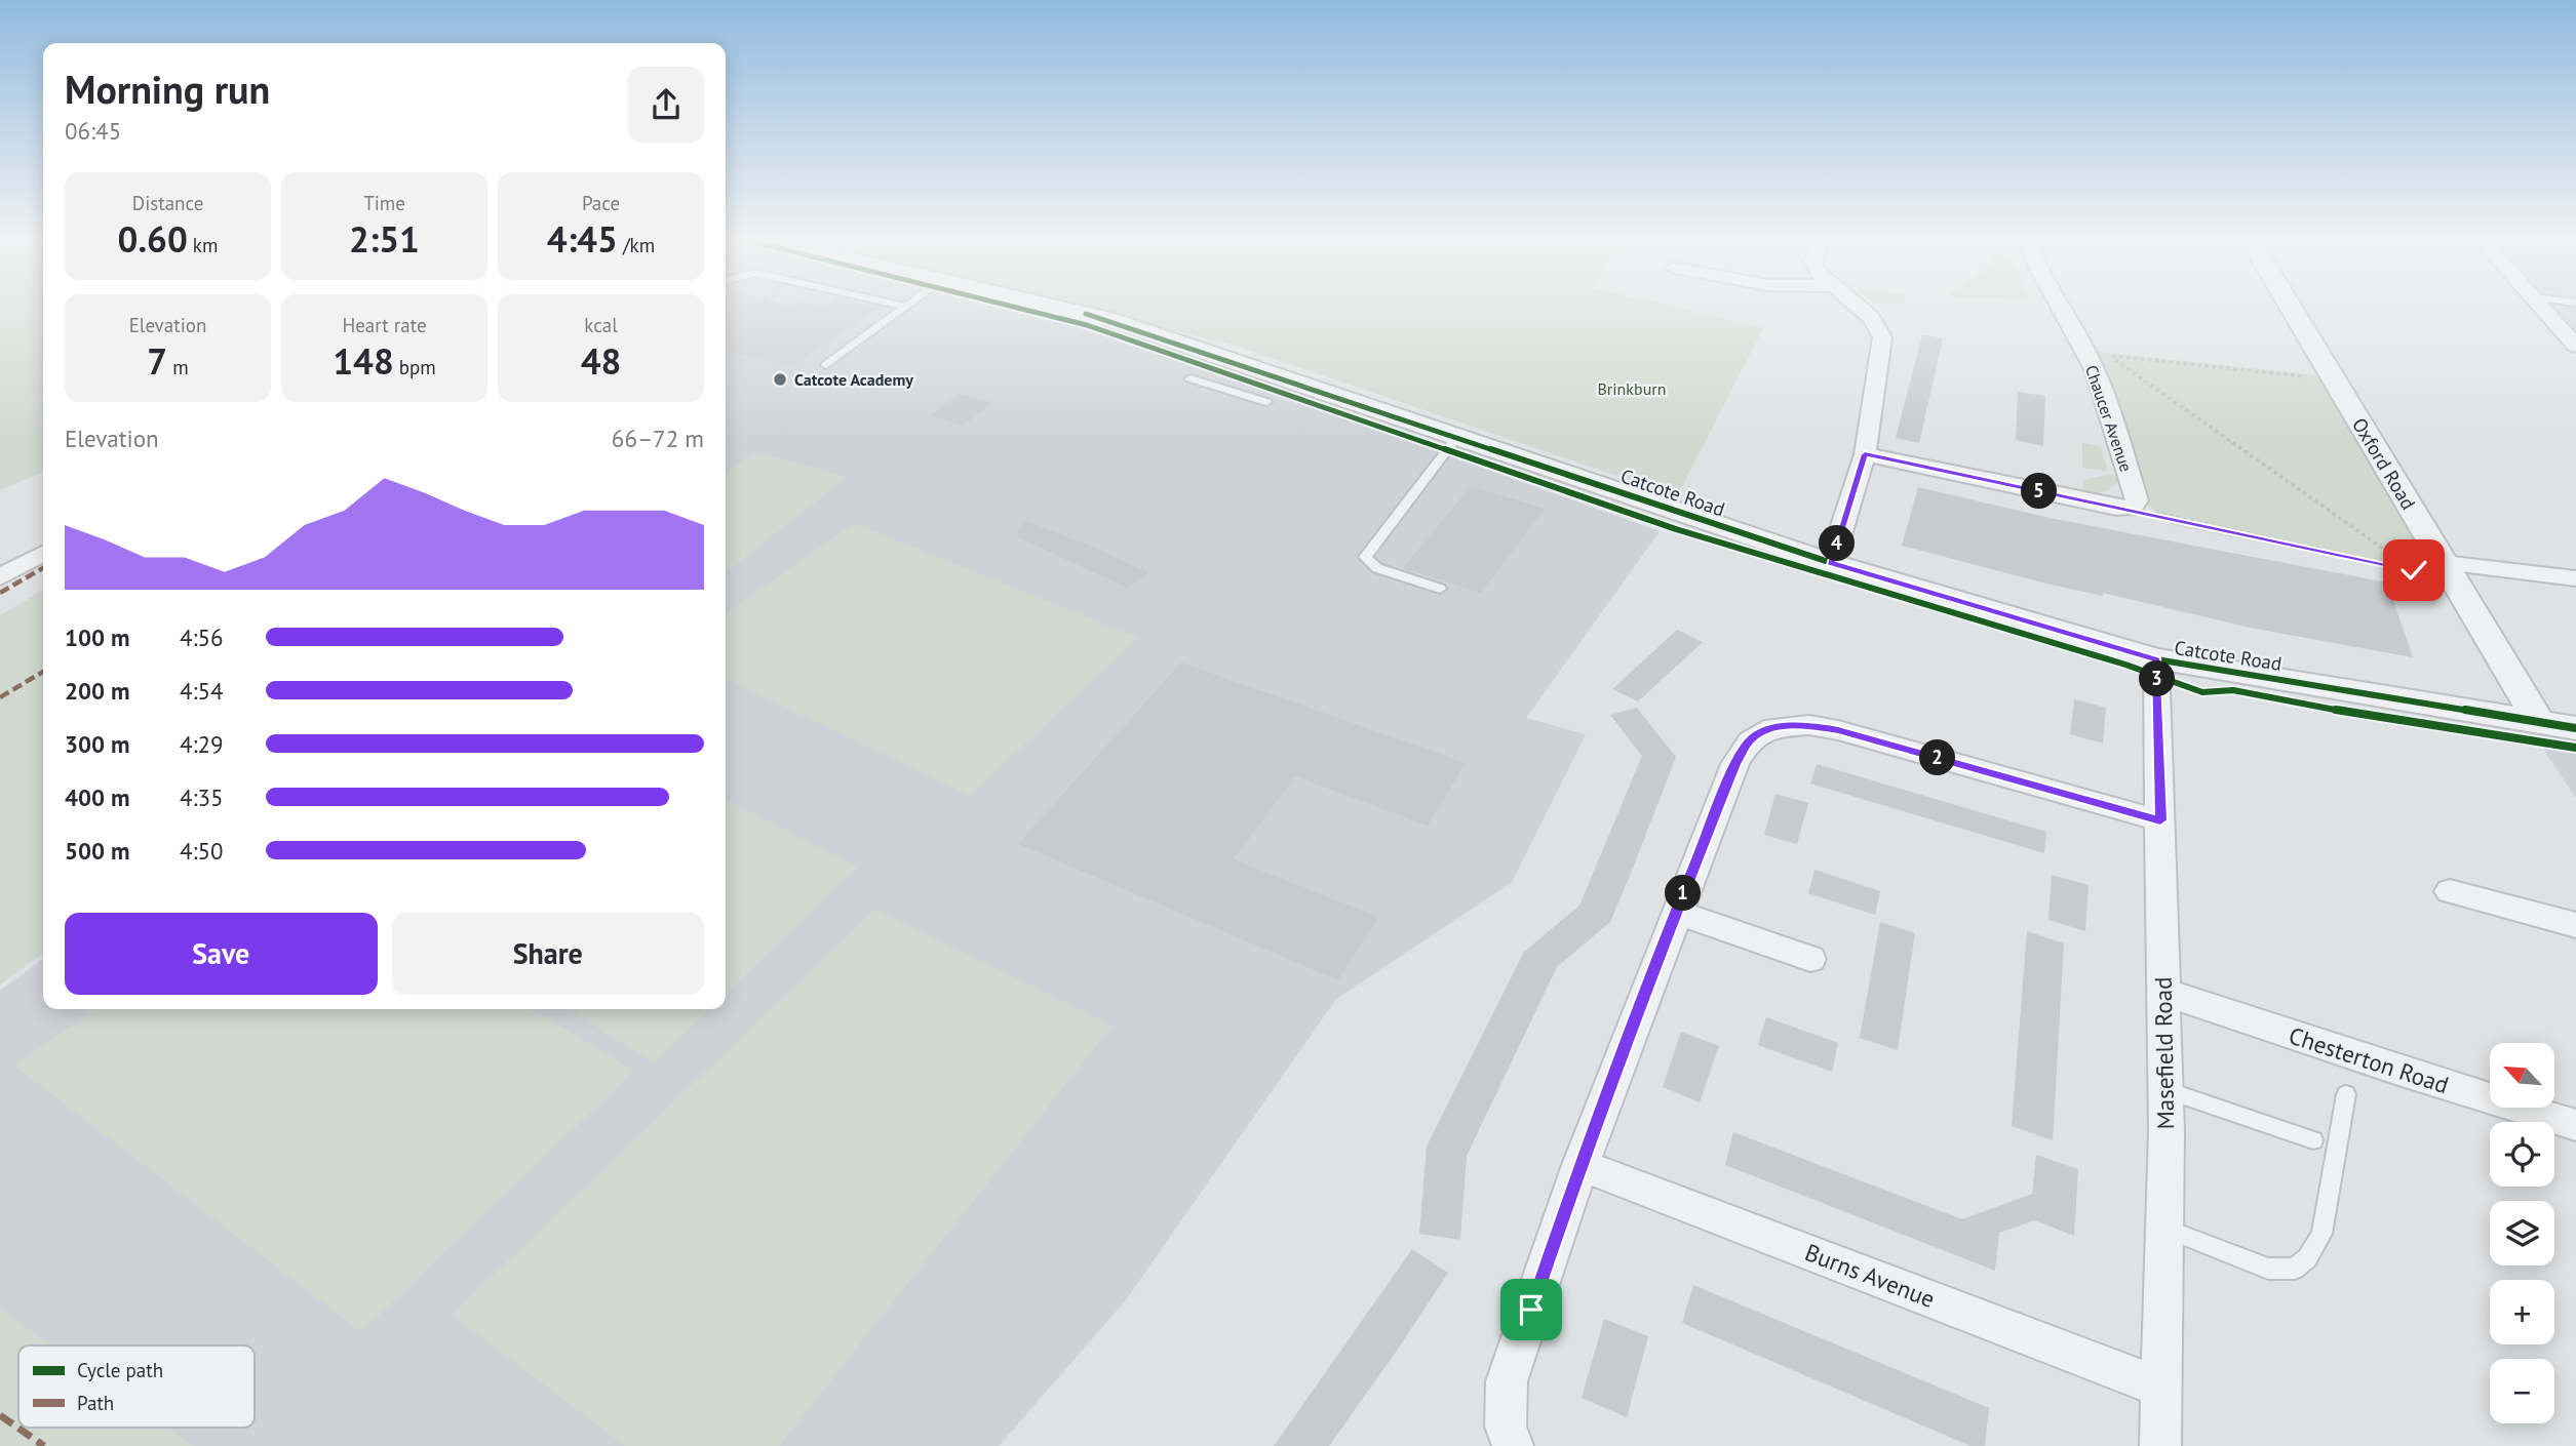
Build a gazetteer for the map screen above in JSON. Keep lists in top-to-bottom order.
{
  "streets": {
    "street": [
      "Chaucer Avenue",
      "Oxford Road",
      "Catcote Road",
      "Masefield Road",
      "Chesterton Road",
      "Burns Avenue"
    ]
  },
  "crossings": [
    ["Oxford Road", "Catcote Road"],
    ["Catcote Road", "Masefield Road"],
    ["Masefield Road", "Chesterton Road"],
    ["Masefield Road", "Burns Avenue"]
  ],
  "parks": ["Brinkburn"],
  "places": ["Catcote Academy"],
  "legend": ["Cycle path", "Path"],
  "north": "top left",
  "page": {
    "heading": ["Morning run", "06:45"],
    "stats": [
      ["Distance", "0.60 km"],
      ["Time", "2:51"],
      ["Pace", "4:45 /km"],
      ["Elevation", "7 m"],
      ["Heart rate", "148 bpm"],
      ["kcal", "48"]
    ],
    "chart": ["Elevation", "66–72 m"],
    "pins": [
      "5",
      "4",
      "3",
      "2",
      "1"
    ],
    "list": [
      {
        "name": "100 m",
        "note": "4:56"
      },
      {
        "name": "200 m",
        "note": "4:54"
      },
      {
        "name": "300 m",
        "note": "4:29"
      },
      {
        "name": "400 m",
        "note": "4:35"
      },
      {
        "name": "500 m",
        "note": "4:50"
      }
    ],
    "buttons": ["Save", "Share"],
    "map_buttons": ["+", "−"]
  }
}
